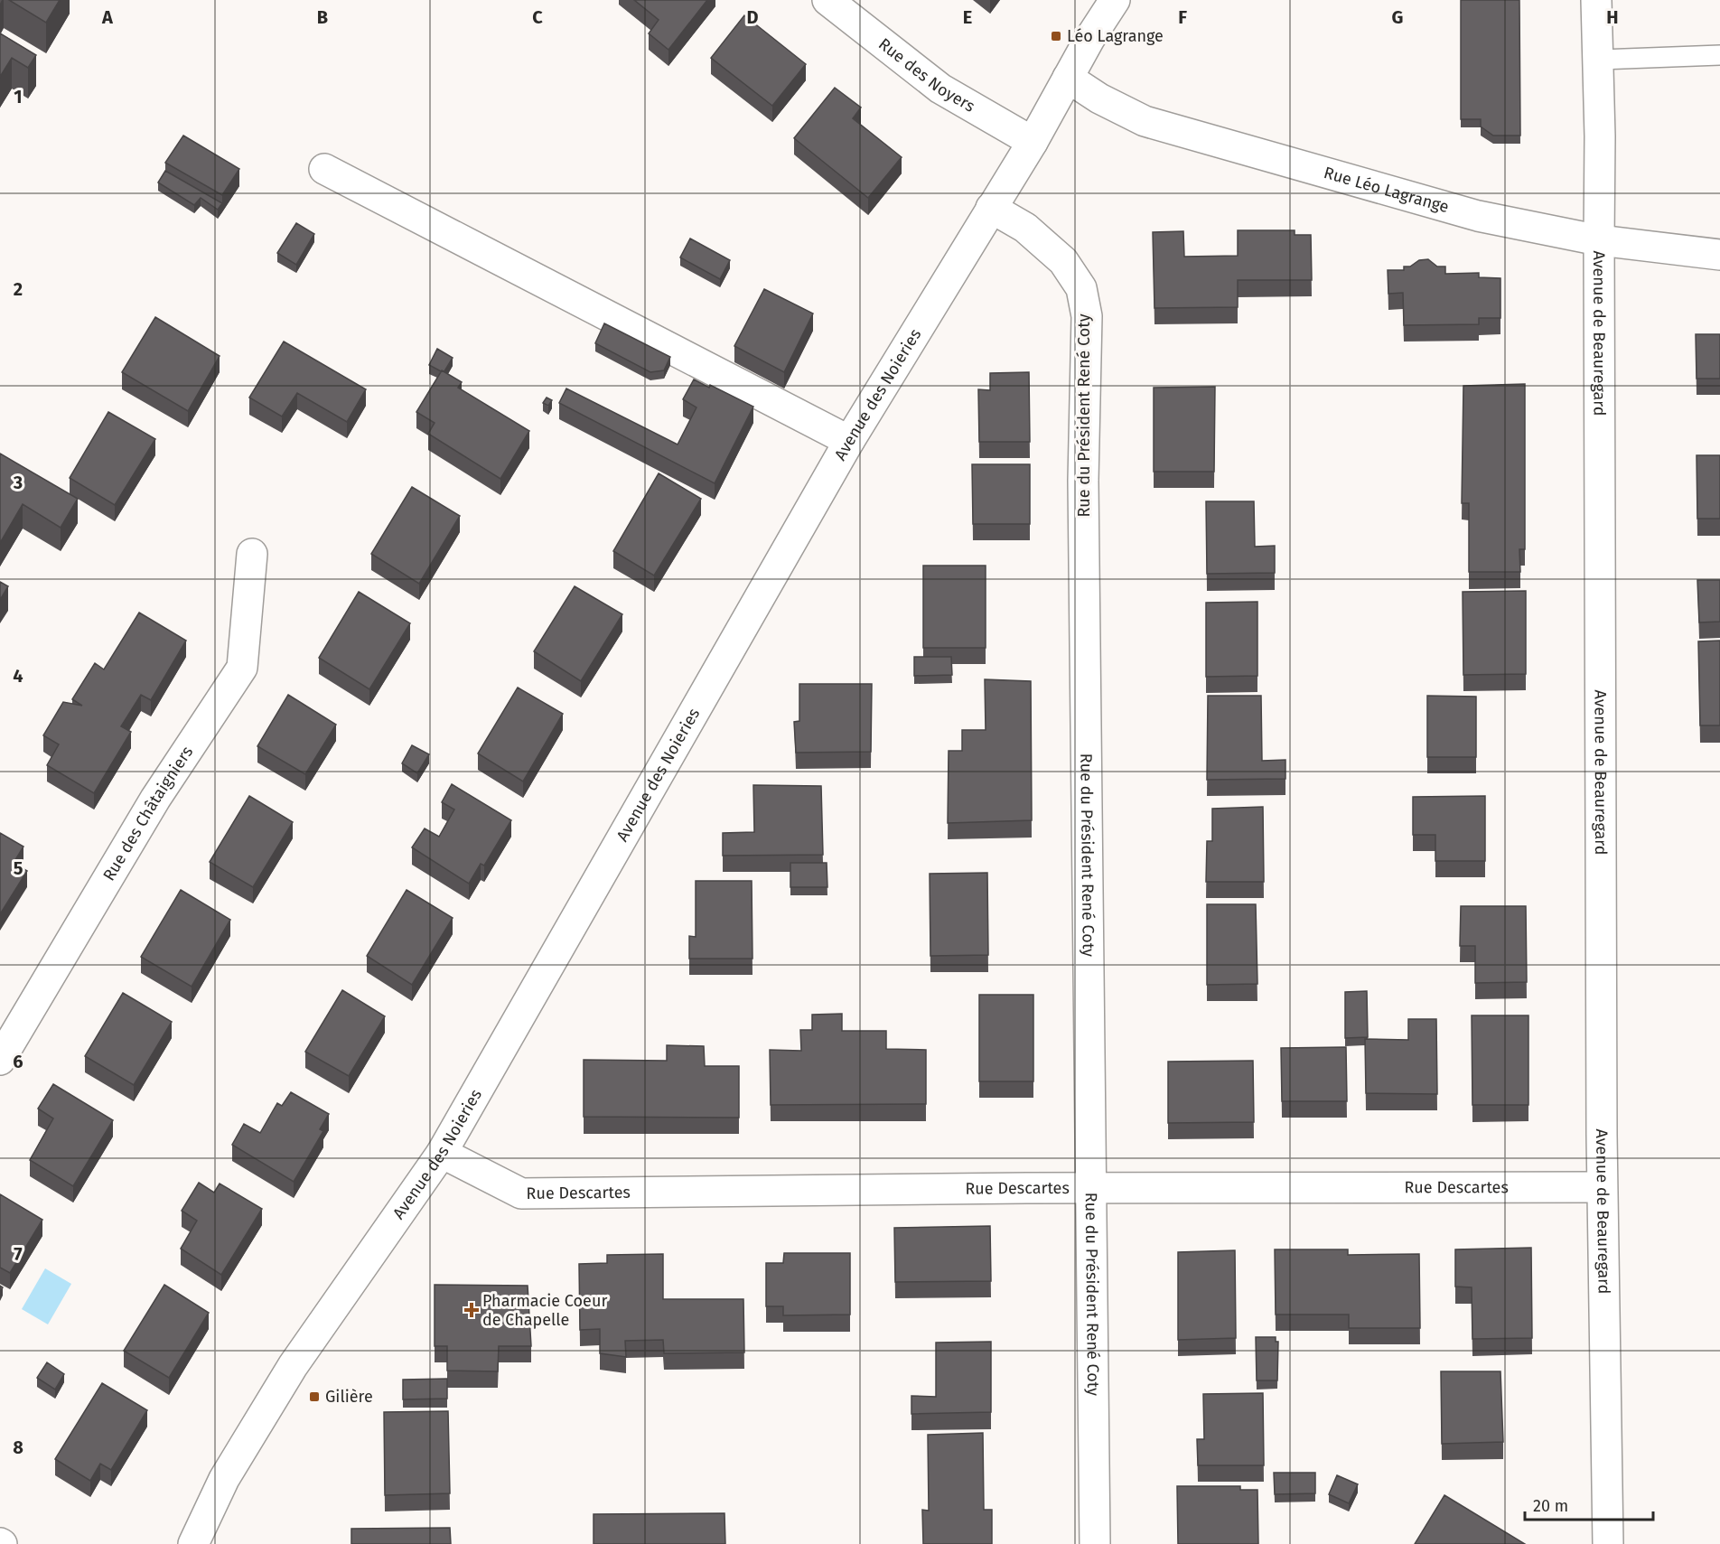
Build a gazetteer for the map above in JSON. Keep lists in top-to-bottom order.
{
  "streets": {
    "street": [
      "Rue des Noyers",
      "Rue Léo Lagrange",
      "Avenue de Beauregard",
      "Avenue des Noieries",
      "Rue du Président René Coty",
      "Rue des Châtaigniers",
      "Rue Descartes"
    ]
  },
  "crossings": [
    ["Rue des Noyers", "Avenue des Noieries"],
    ["Rue Léo Lagrange", "Avenue de Beauregard"],
    ["Rue Léo Lagrange", "Avenue des Noieries"],
    ["Avenue de Beauregard", "Rue Descartes"],
    ["Avenue des Noieries", "Rue du Président René Coty"],
    ["Avenue des Noieries", "Rue Descartes"],
    ["Rue du Président René Coty", "Rue Descartes"]
  ],
  "places": {
    "transit": ["Léo Lagrange", "Gilière"],
    "health": ["Pharmacie Coeur de Chapelle"]
  },
  "scale_bar": "20 m",
  "grid": {
    "columns": [
      "A",
      "B",
      "C",
      "D",
      "E",
      "F",
      "G",
      "H"
    ],
    "rows": [
      "1",
      "2",
      "3",
      "4",
      "5",
      "6",
      "7",
      "8"
    ]
  }
}
